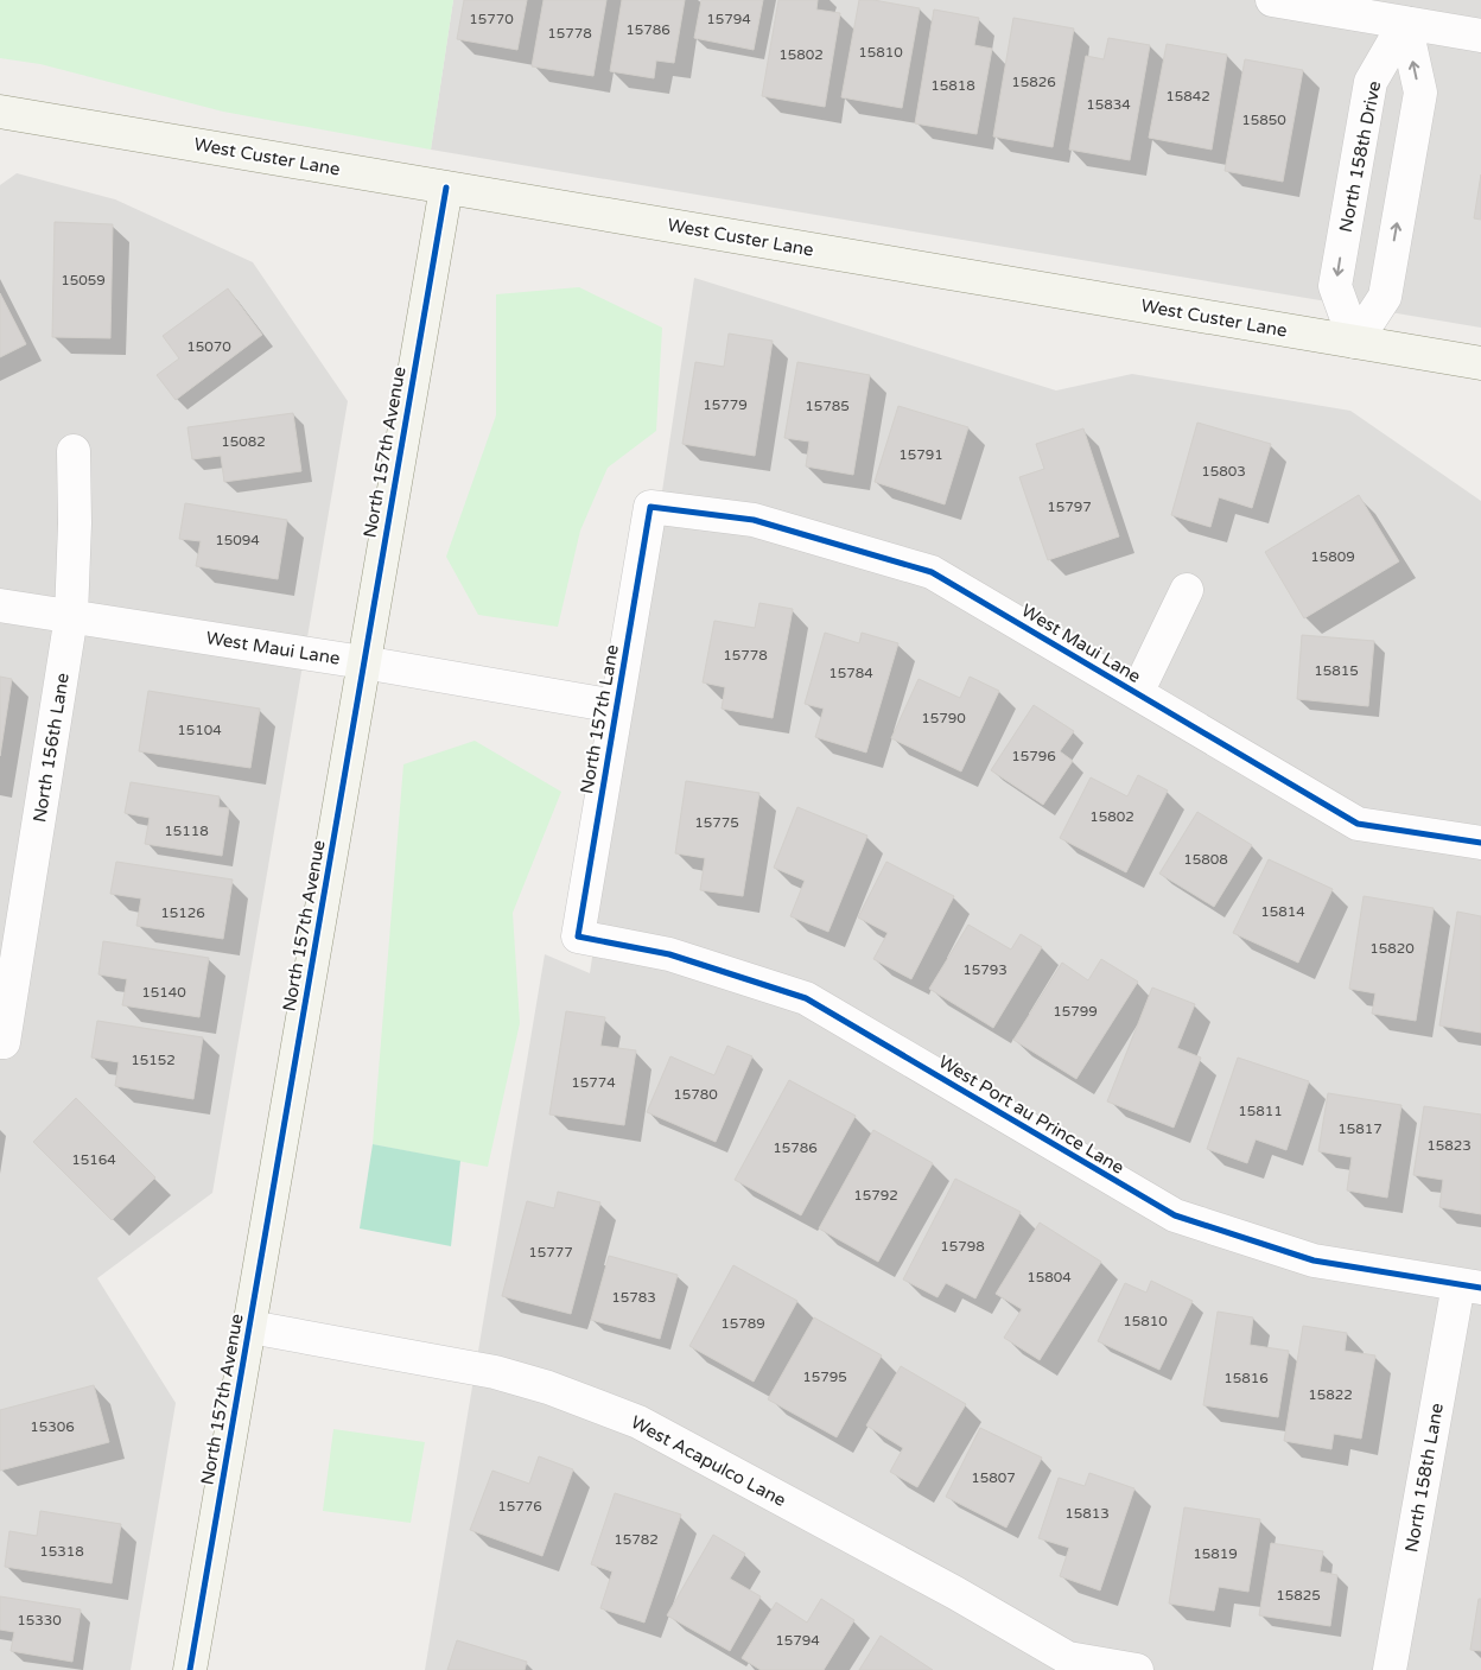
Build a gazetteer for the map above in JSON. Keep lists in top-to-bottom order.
{
  "streets": {
    "street": [
      "West Custer Lane",
      "North 158th Drive",
      "North 157th Avenue",
      "West Maui Lane",
      "North 157th Lane",
      "North 156th Lane",
      "West Port au Prince Lane",
      "West Acapulco Lane",
      "North 158th Lane"
    ]
  },
  "crossings": [
    ["West Custer Lane", "North 158th Drive"],
    ["West Custer Lane", "North 157th Avenue"],
    ["North 157th Avenue", "West Maui Lane"],
    ["North 157th Avenue", "West Acapulco Lane"],
    ["West Maui Lane", "North 157th Lane"],
    ["West Maui Lane", "North 156th Lane"],
    ["North 157th Lane", "West Port au Prince Lane"],
    ["West Port au Prince Lane", "North 158th Lane"]
  ],
  "house_numbers": [
    "15770",
    "15794",
    "15786",
    "15778",
    "15810",
    "15802",
    "15826",
    "15818",
    "15842",
    "15834",
    "15850",
    "15059",
    "15070",
    "15779",
    "15785",
    "15082",
    "15791",
    "15803",
    "15797",
    "15094",
    "15809",
    "15778",
    "15815",
    "15784",
    "15790",
    "15104",
    "15796",
    "15802",
    "15775",
    "15118",
    "15808",
    "15814",
    "15126",
    "15820",
    "15793",
    "15140",
    "15799",
    "15152",
    "15774",
    "15780",
    "15811",
    "15817",
    "15823",
    "15786",
    "15164",
    "15792",
    "15798",
    "15777",
    "15804",
    "15783",
    "15810",
    "15789",
    "15795",
    "15816",
    "15822",
    "15306",
    "15807",
    "15776",
    "15813",
    "15782",
    "15318",
    "15819",
    "15825",
    "15330",
    "15794"
  ]
}
